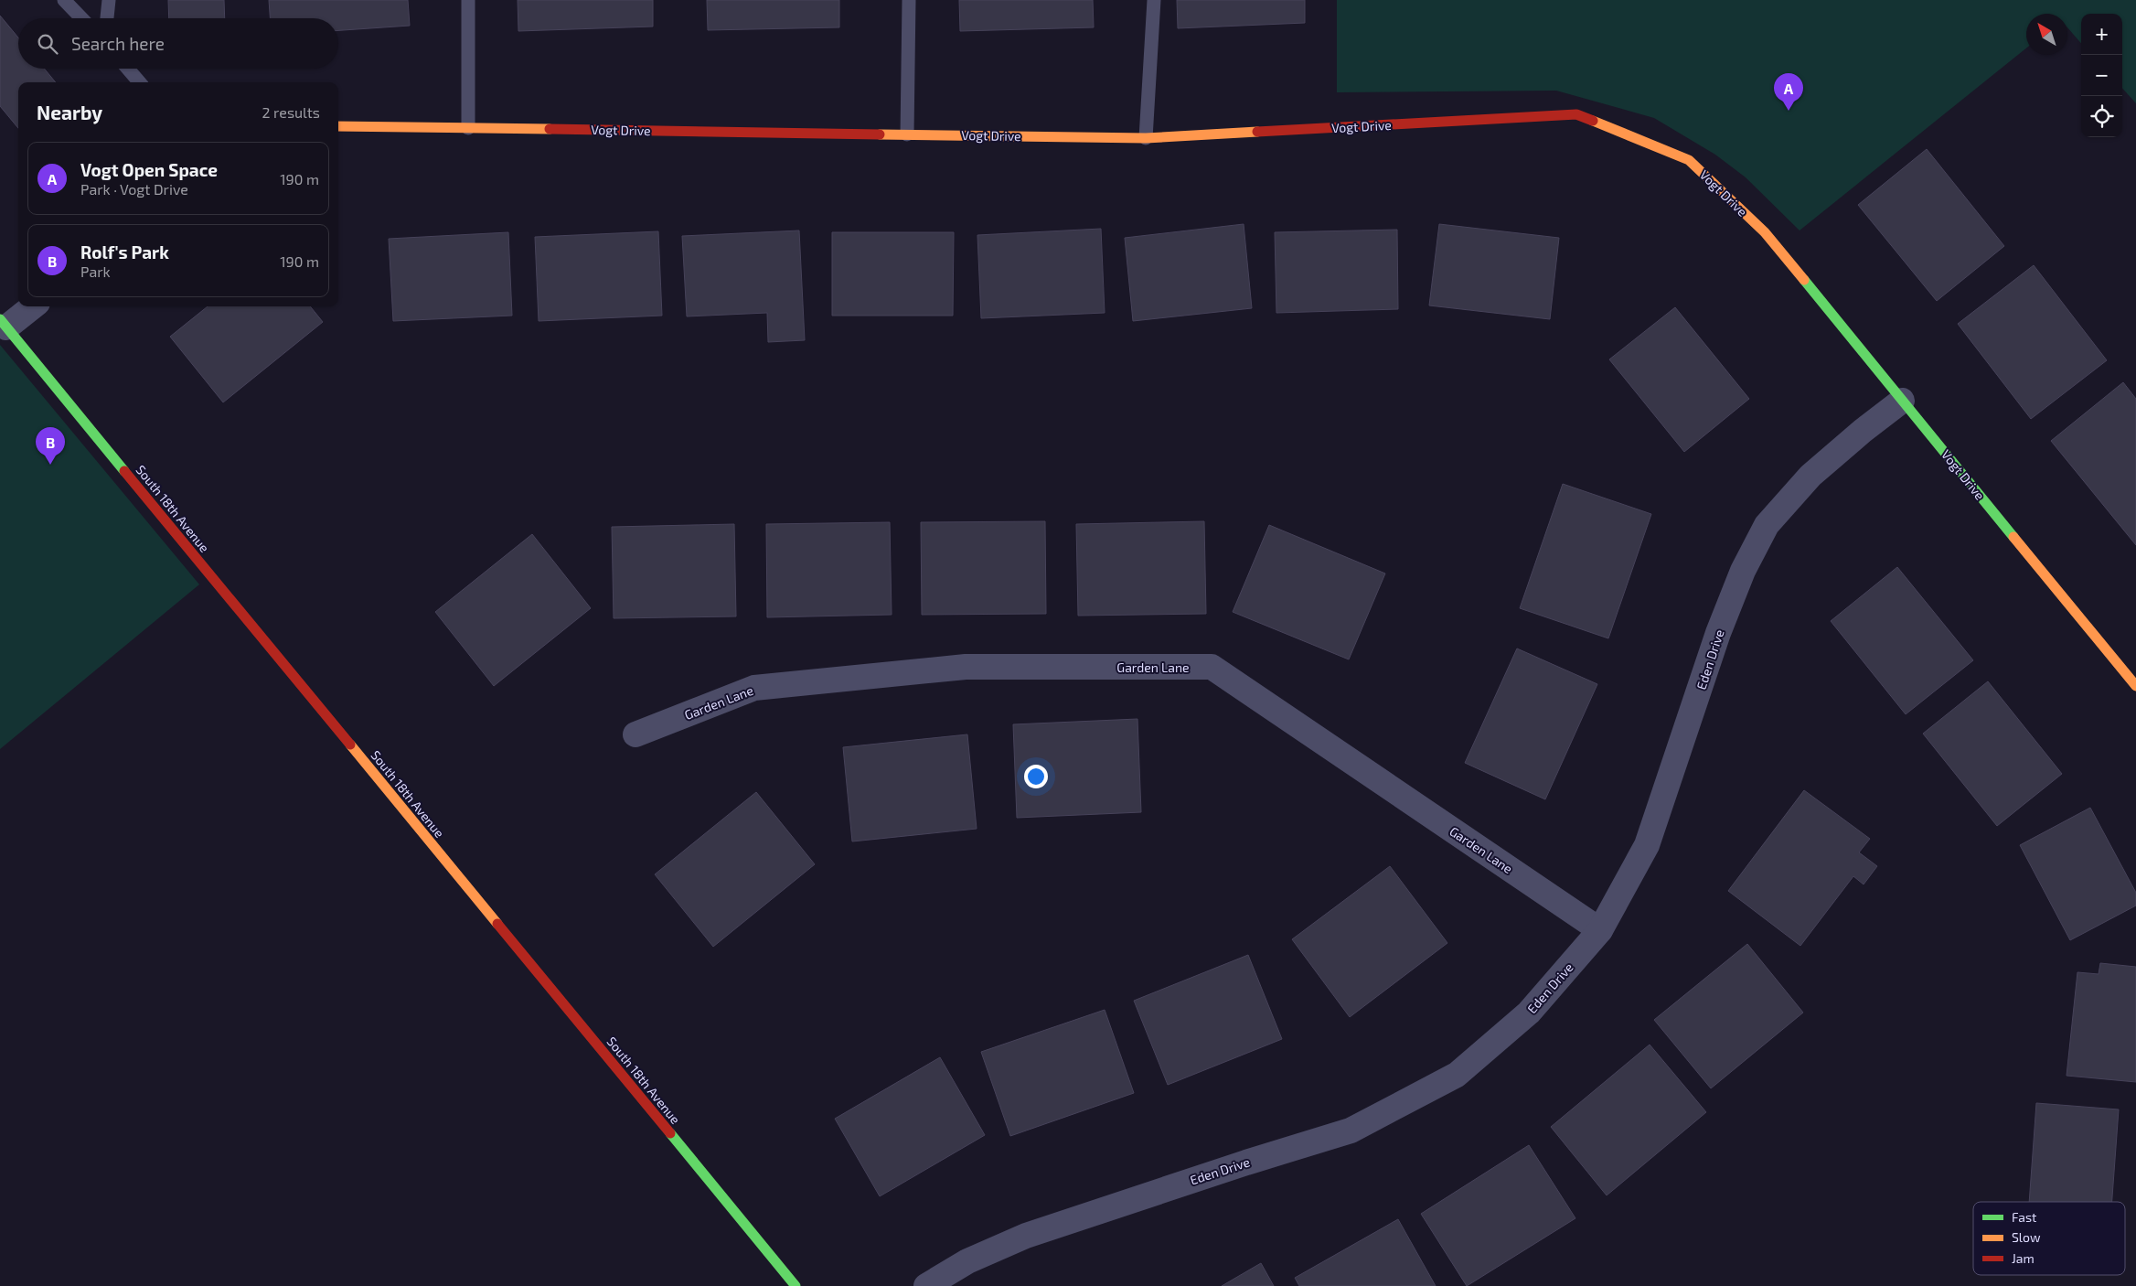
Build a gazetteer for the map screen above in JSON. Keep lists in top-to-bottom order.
{
  "streets": {
    "street": [
      "Vogt Drive",
      "South 18th Avenue",
      "Eden Drive",
      "Garden Lane"
    ]
  },
  "crossings": [
    ["Vogt Drive", "Eden Drive"],
    ["Eden Drive", "Garden Lane"]
  ],
  "legend": ["Fast", "Slow", "Jam"],
  "north": "top left",
  "page": {
    "map_buttons": ["+", "−"],
    "search": "Search here",
    "pins": ["A", "B"],
    "heading": ["Nearby", "2 results"],
    "list": [
      {
        "mark": "A",
        "name": "Vogt Open Space",
        "note": "Park · Vogt Drive",
        "value": "190 m"
      },
      {
        "mark": "B",
        "name": "Rolf's Park",
        "note": "Park",
        "value": "190 m"
      }
    ]
  }
}
